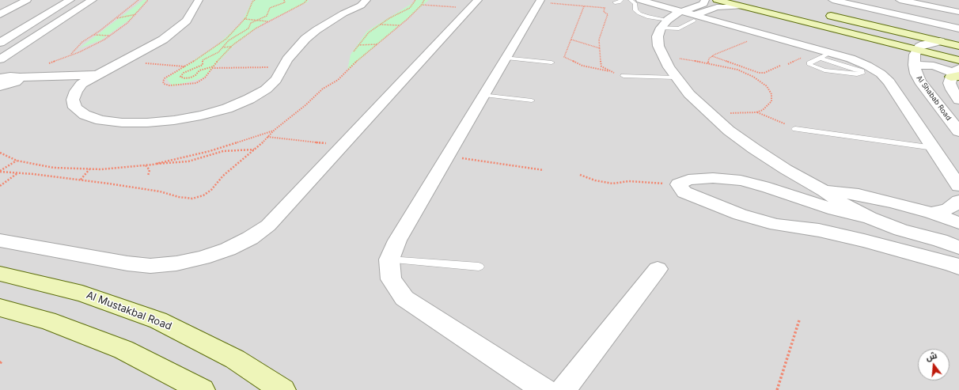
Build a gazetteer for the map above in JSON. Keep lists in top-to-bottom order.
{
  "streets": {
    "street": ["Al Shabab Road", "Al Mustakbal Road"]
  },
  "north": "top"
}
